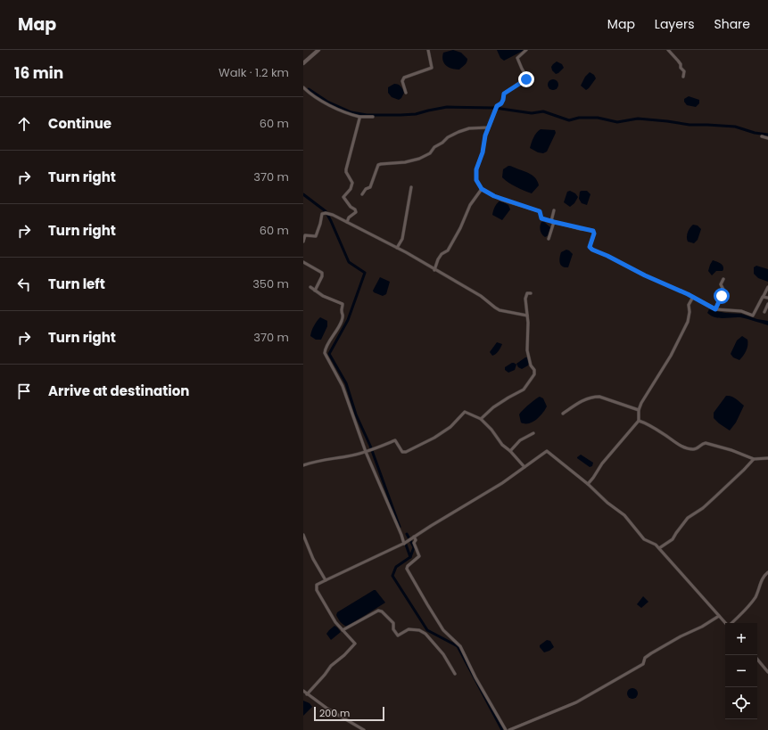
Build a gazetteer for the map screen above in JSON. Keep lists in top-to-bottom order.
{
  "scale_bar": "200 m",
  "page": {
    "header": "Map",
    "nav": ["Map", "Layers", "Share"],
    "heading": ["16 min", "Walk · 1.2 km"],
    "list": [
      ["Continue", "60 m"],
      ["Turn right", "370 m"],
      ["Turn right", "60 m"],
      ["Turn left", "350 m"],
      ["Turn right", "370 m"],
      "Arrive at destination"
    ],
    "map_buttons": ["+", "−"],
    "scale": "200 m"
  }
}
